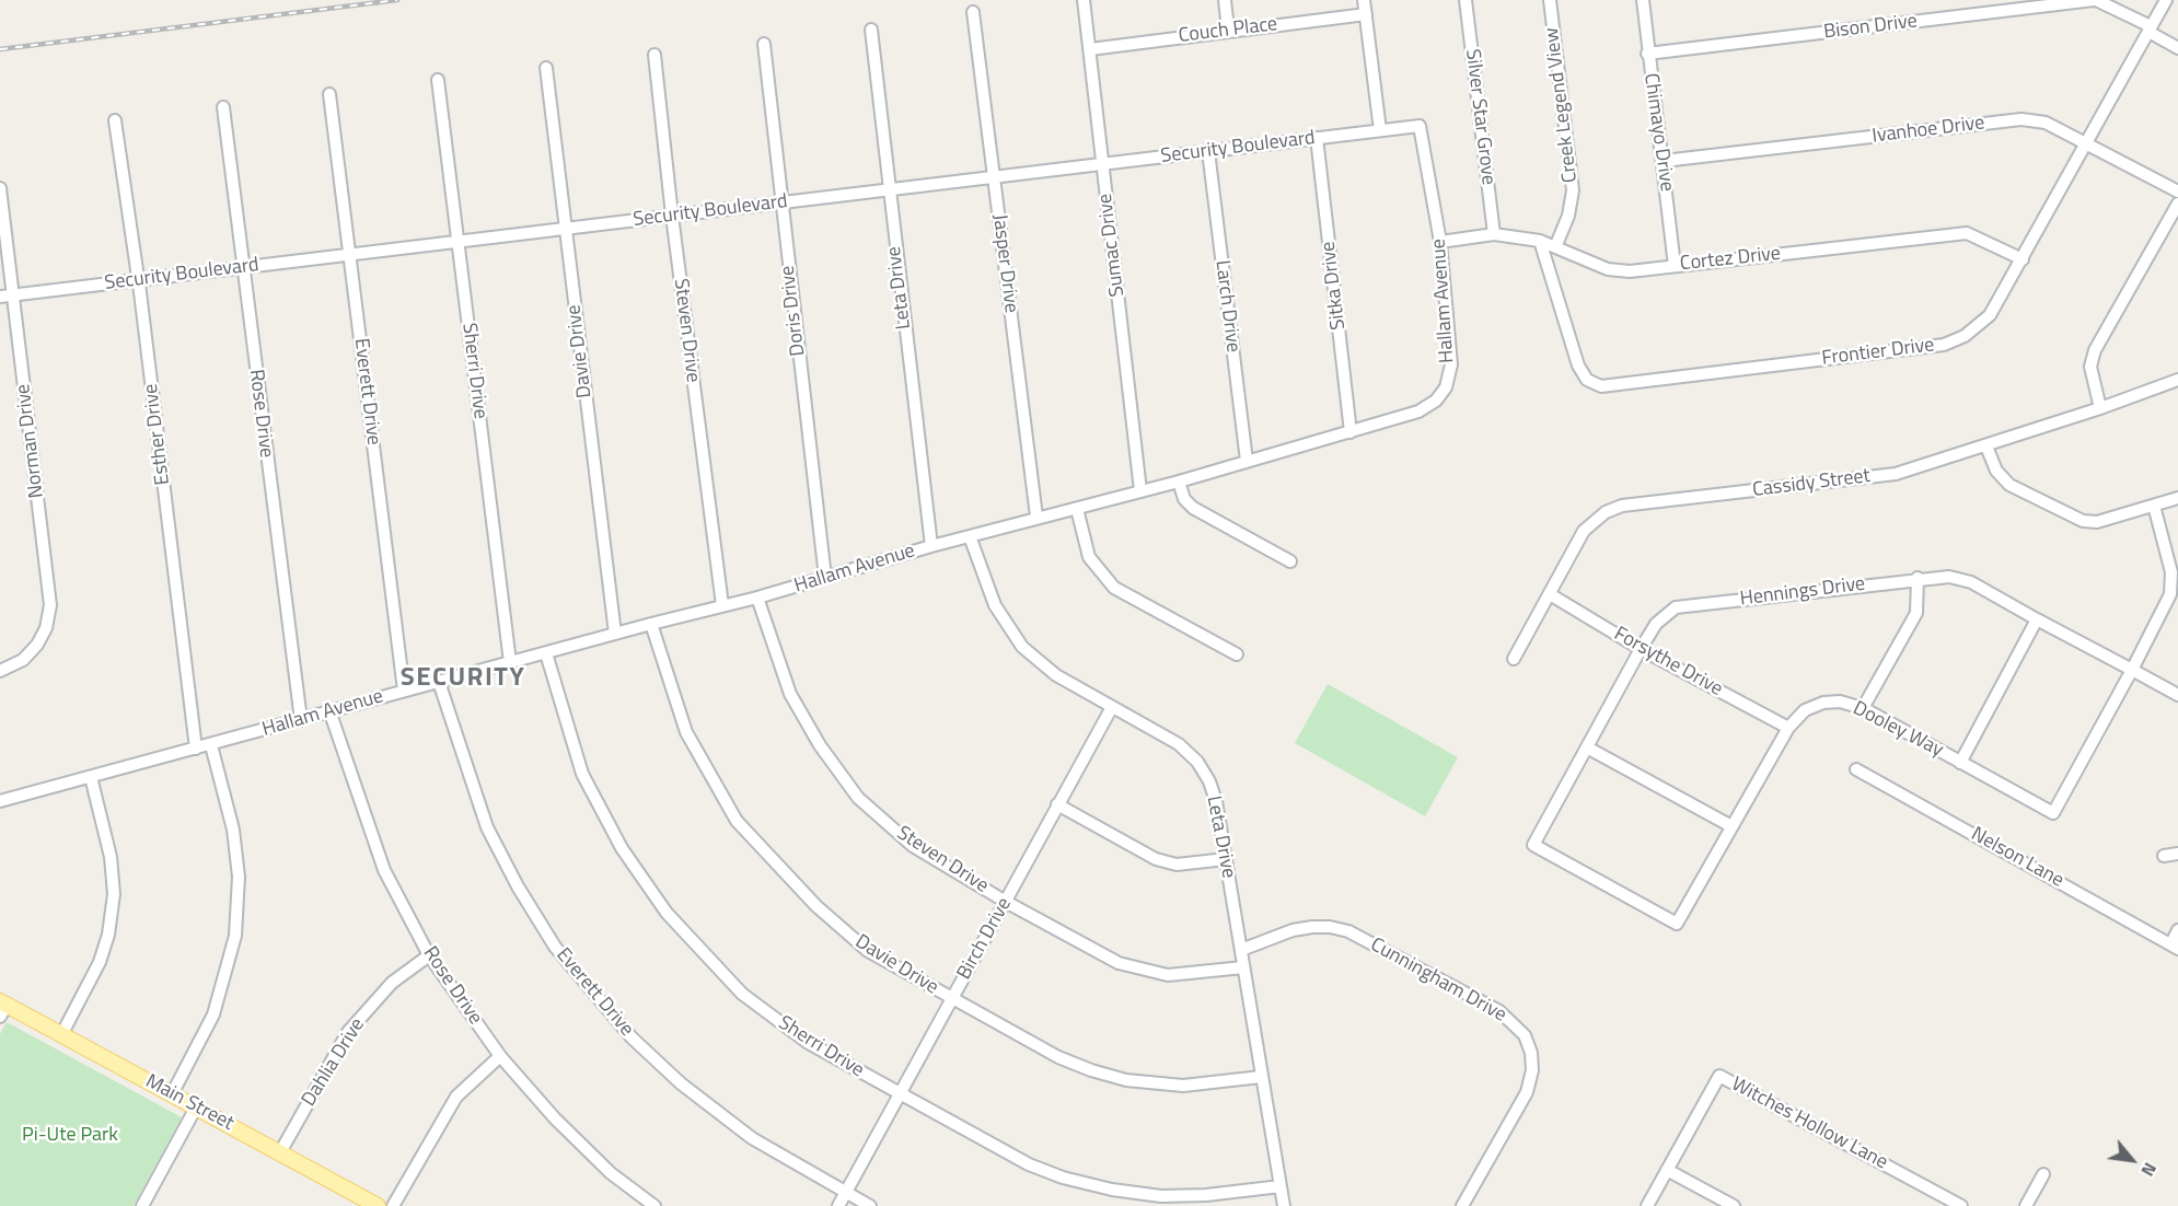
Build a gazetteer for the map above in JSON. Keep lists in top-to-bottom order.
{
  "streets": {
    "main road": ["Main Street"],
    "street": [
      "Bison Drive",
      "Couch Place",
      "Creek Legend View",
      "Silver Star Grove",
      "Ivanhoe Drive",
      "Chimayo Drive",
      "Security Boulevard",
      "Sumac Drive",
      "Cortez Drive",
      "Jasper Drive",
      "Sitka Drive",
      "Leta Drive",
      "Hallam Avenue",
      "Larch Drive",
      "Doris Drive",
      "Steven Drive",
      "Davie Drive",
      "Frontier Drive",
      "Sherri Drive",
      "Everett Drive",
      "Rose Drive",
      "Esther Drive",
      "Norman Drive",
      "Cassidy Street",
      "Hennings Drive",
      "Forsythe Drive",
      "Dooley Way",
      "Nelson Lane",
      "Birch Drive",
      "Cunningham Drive",
      "Dahlia Drive",
      "Witches Hollow Lane"
    ]
  },
  "crossings": [
    ["Bison Drive", "Chimayo Drive"],
    ["Bison Drive", "Frontier Drive"],
    ["Couch Place", "Sumac Drive"],
    ["Creek Legend View", "Cortez Drive"],
    ["Silver Star Grove", "Cortez Drive"],
    ["Ivanhoe Drive", "Chimayo Drive"],
    ["Ivanhoe Drive", "Frontier Drive"],
    ["Chimayo Drive", "Cortez Drive"],
    ["Security Boulevard", "Sumac Drive"],
    ["Security Boulevard", "Jasper Drive"],
    ["Security Boulevard", "Sitka Drive"],
    ["Security Boulevard", "Leta Drive"],
    ["Security Boulevard", "Hallam Avenue"],
    ["Security Boulevard", "Larch Drive"],
    ["Security Boulevard", "Doris Drive"],
    ["Security Boulevard", "Steven Drive"],
    ["Security Boulevard", "Davie Drive"],
    ["Security Boulevard", "Sherri Drive"],
    ["Security Boulevard", "Everett Drive"],
    ["Security Boulevard", "Rose Drive"],
    ["Security Boulevard", "Esther Drive"],
    ["Security Boulevard", "Norman Drive"],
    ["Sumac Drive", "Hallam Avenue"],
    ["Cortez Drive", "Hallam Avenue"],
    ["Cortez Drive", "Frontier Drive"],
    ["Jasper Drive", "Hallam Avenue"],
    ["Sitka Drive", "Hallam Avenue"],
    ["Leta Drive", "Hallam Avenue"],
    ["Leta Drive", "Steven Drive"],
    ["Leta Drive", "Davie Drive"],
    ["Leta Drive", "Sherri Drive"],
    ["Leta Drive", "Birch Drive"],
    ["Leta Drive", "Cunningham Drive"],
    ["Hallam Avenue", "Larch Drive"],
    ["Hallam Avenue", "Doris Drive"],
    ["Hallam Avenue", "Steven Drive"],
    ["Hallam Avenue", "Davie Drive"],
    ["Hallam Avenue", "Sherri Drive"],
    ["Hallam Avenue", "Everett Drive"],
    ["Hallam Avenue", "Rose Drive"],
    ["Hallam Avenue", "Esther Drive"],
    ["Steven Drive", "Birch Drive"],
    ["Davie Drive", "Birch Drive"],
    ["Sherri Drive", "Birch Drive"],
    ["Everett Drive", "Birch Drive"],
    ["Rose Drive", "Dahlia Drive"],
    ["Cassidy Street", "Forsythe Drive"],
    ["Hennings Drive", "Forsythe Drive"],
    ["Hennings Drive", "Dooley Way"],
    ["Forsythe Drive", "Dooley Way"],
    ["Dahlia Drive", "Main Street"]
  ],
  "districts": ["SECURITY"],
  "parks": ["Pi-Ute Park"],
  "north": "bottom right"
}
